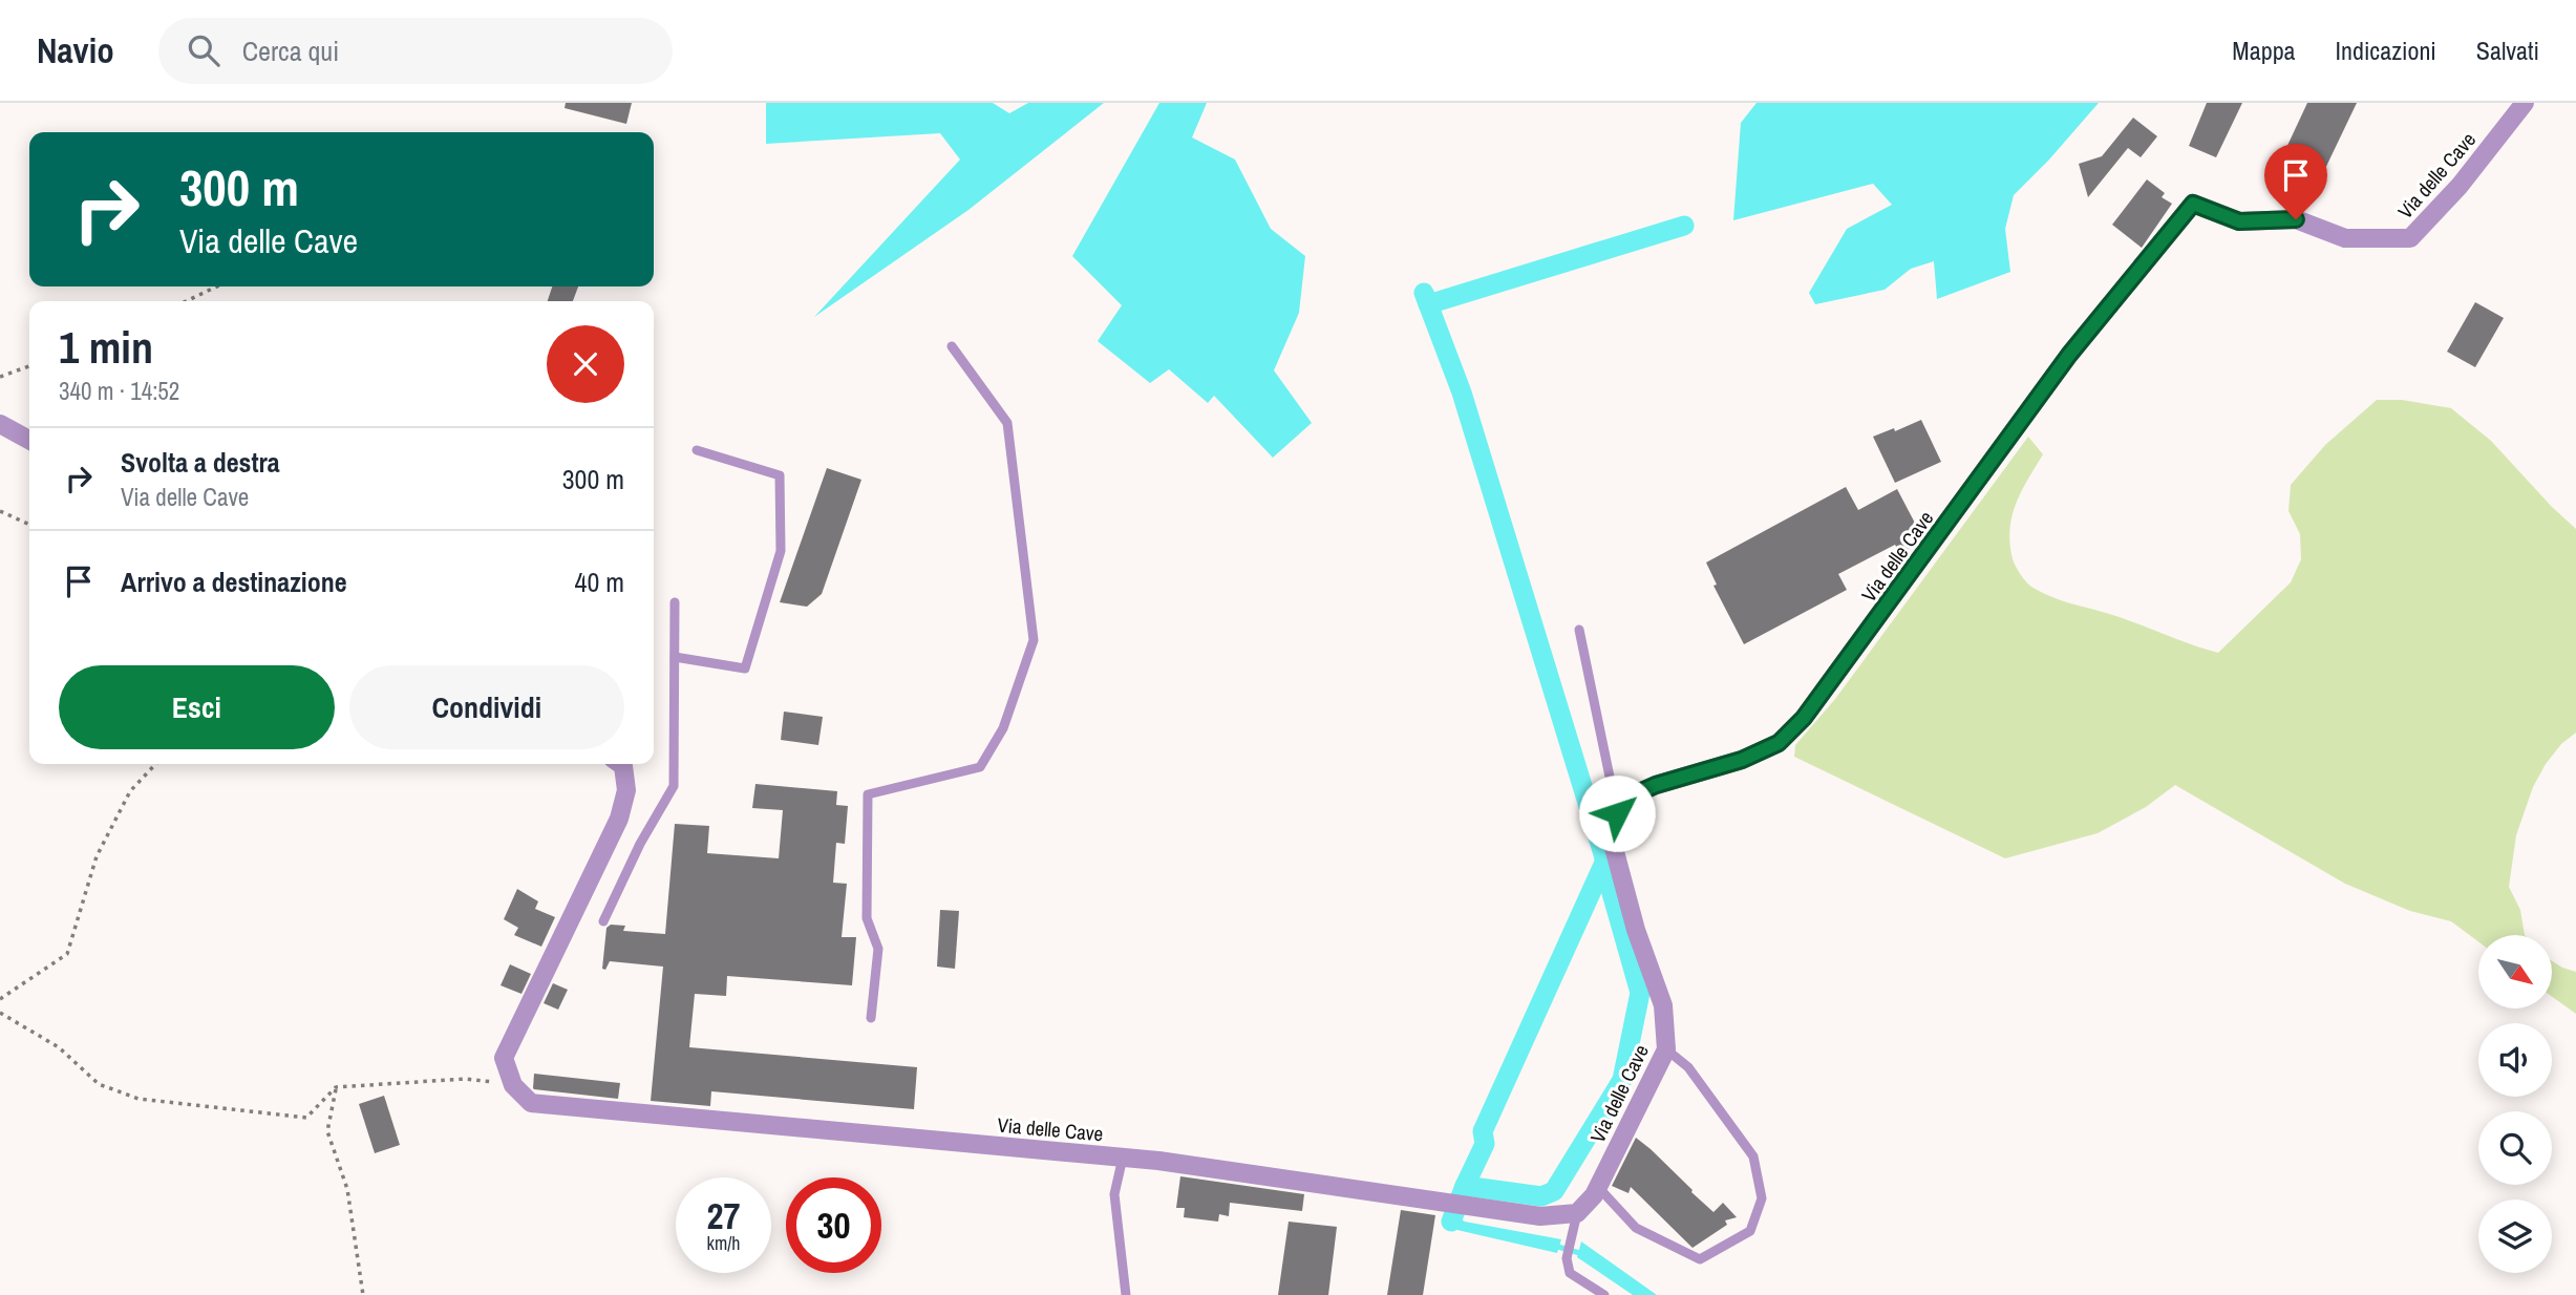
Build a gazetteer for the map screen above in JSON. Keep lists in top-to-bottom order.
{
  "streets": {
    "street": ["Via delle Cave"]
  },
  "north": "bottom right",
  "page": {
    "header": "Navio",
    "search": "Cerca qui",
    "nav": ["Mappa", "Indicazioni", "Salvati"],
    "turn": ["300 m", "Via delle Cave"],
    "heading": ["1 min", "340 m · 14:52"],
    "list": [
      {
        "name": "Svolta a destra",
        "note": "Via delle Cave",
        "value": "300 m"
      },
      {
        "name": "Arrivo a destinazione",
        "value": "40 m"
      }
    ],
    "buttons": ["Esci", "Condividi"],
    "speed": "27 km/h",
    "limit": "30"
  }
}
